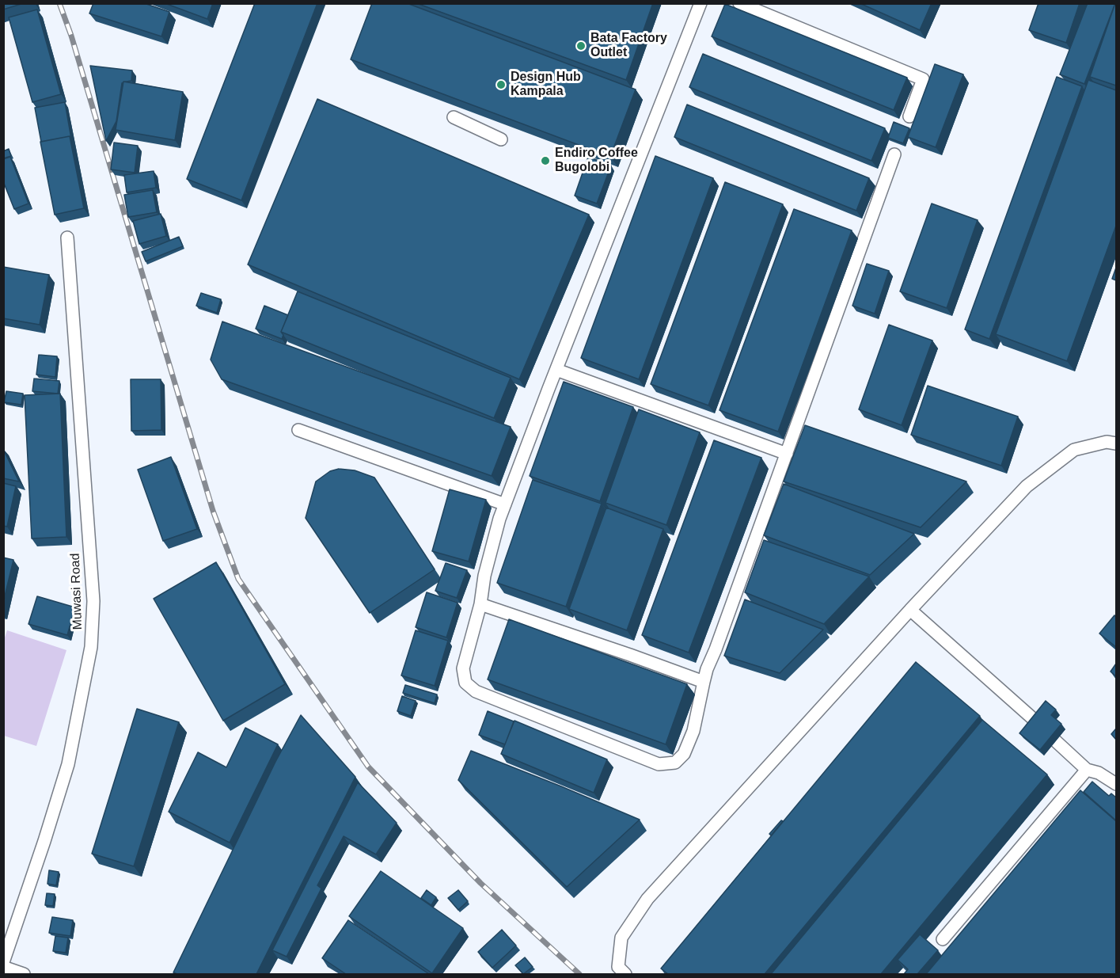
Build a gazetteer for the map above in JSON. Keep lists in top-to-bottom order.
{
  "streets": {
    "lane": ["Muwasi Road"]
  },
  "places": ["Bata Factory Outlet", "Design Hub Kampala", "Endiro Coffee Bugolobi"]
}
